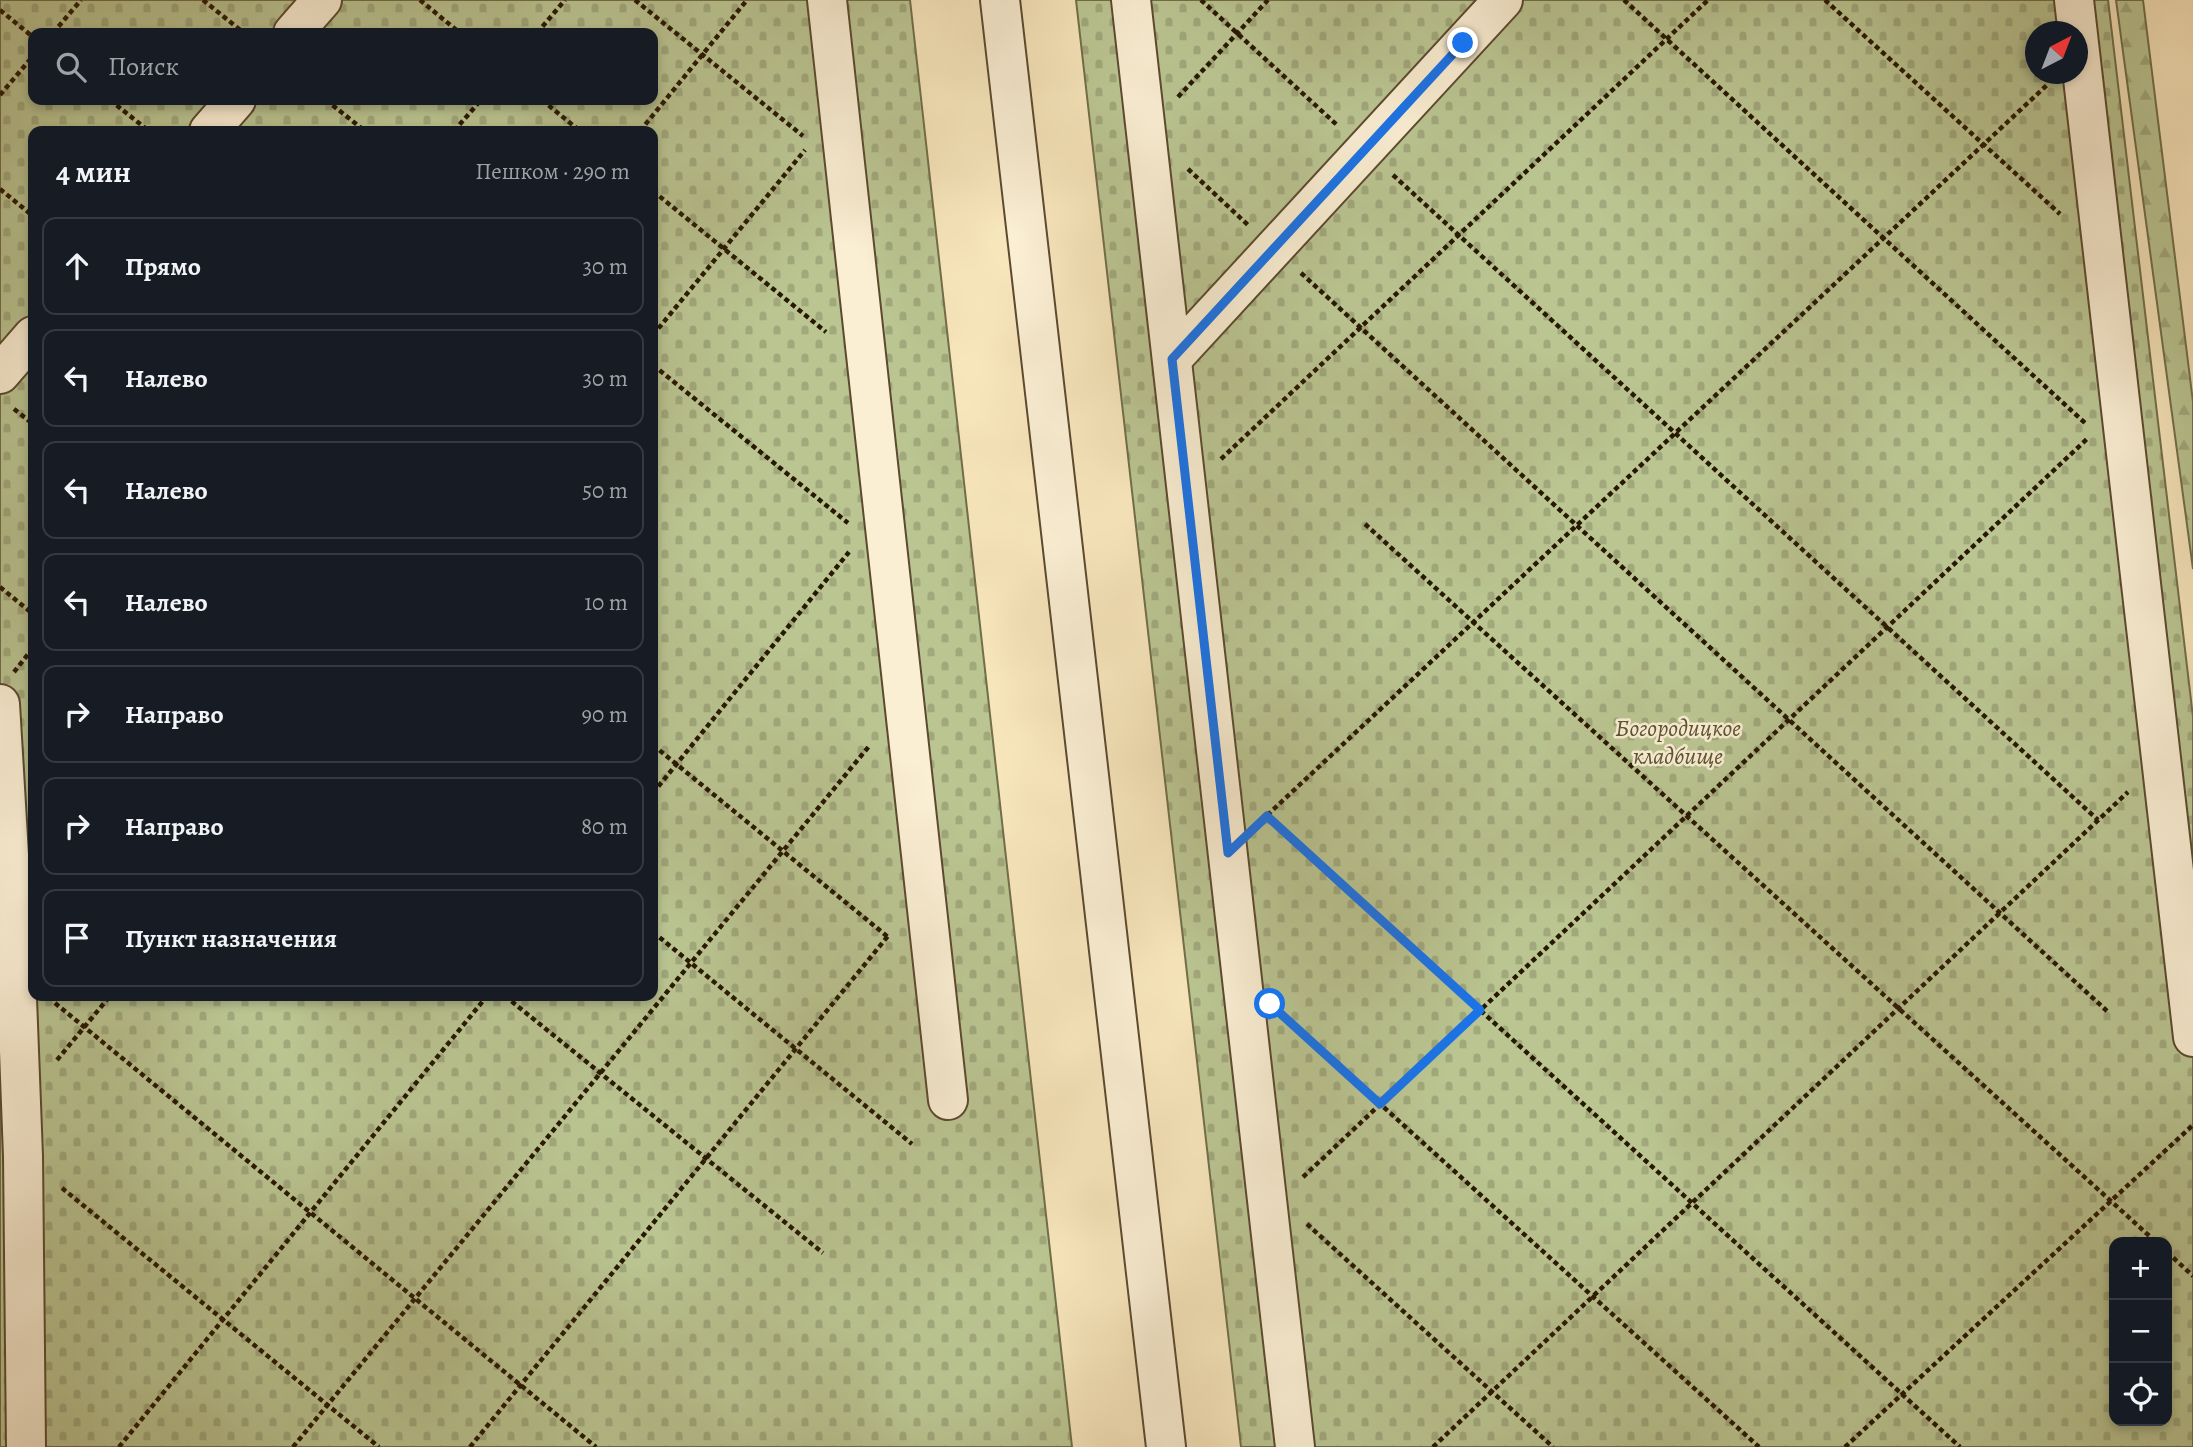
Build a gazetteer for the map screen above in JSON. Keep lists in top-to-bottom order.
{
  "parks": ["Богородицкое кладбище"],
  "north": "top right",
  "page": {
    "search": "Поиск",
    "heading": ["4 мин", "Пешком · 290 m"],
    "list": [
      ["Прямо", "30 m"],
      ["Налево", "30 m"],
      ["Налево", "50 m"],
      ["Налево", "10 m"],
      ["Направо", "90 m"],
      ["Направо", "80 m"],
      "Пункт назначения"
    ],
    "map_buttons": ["+", "−"]
  }
}
